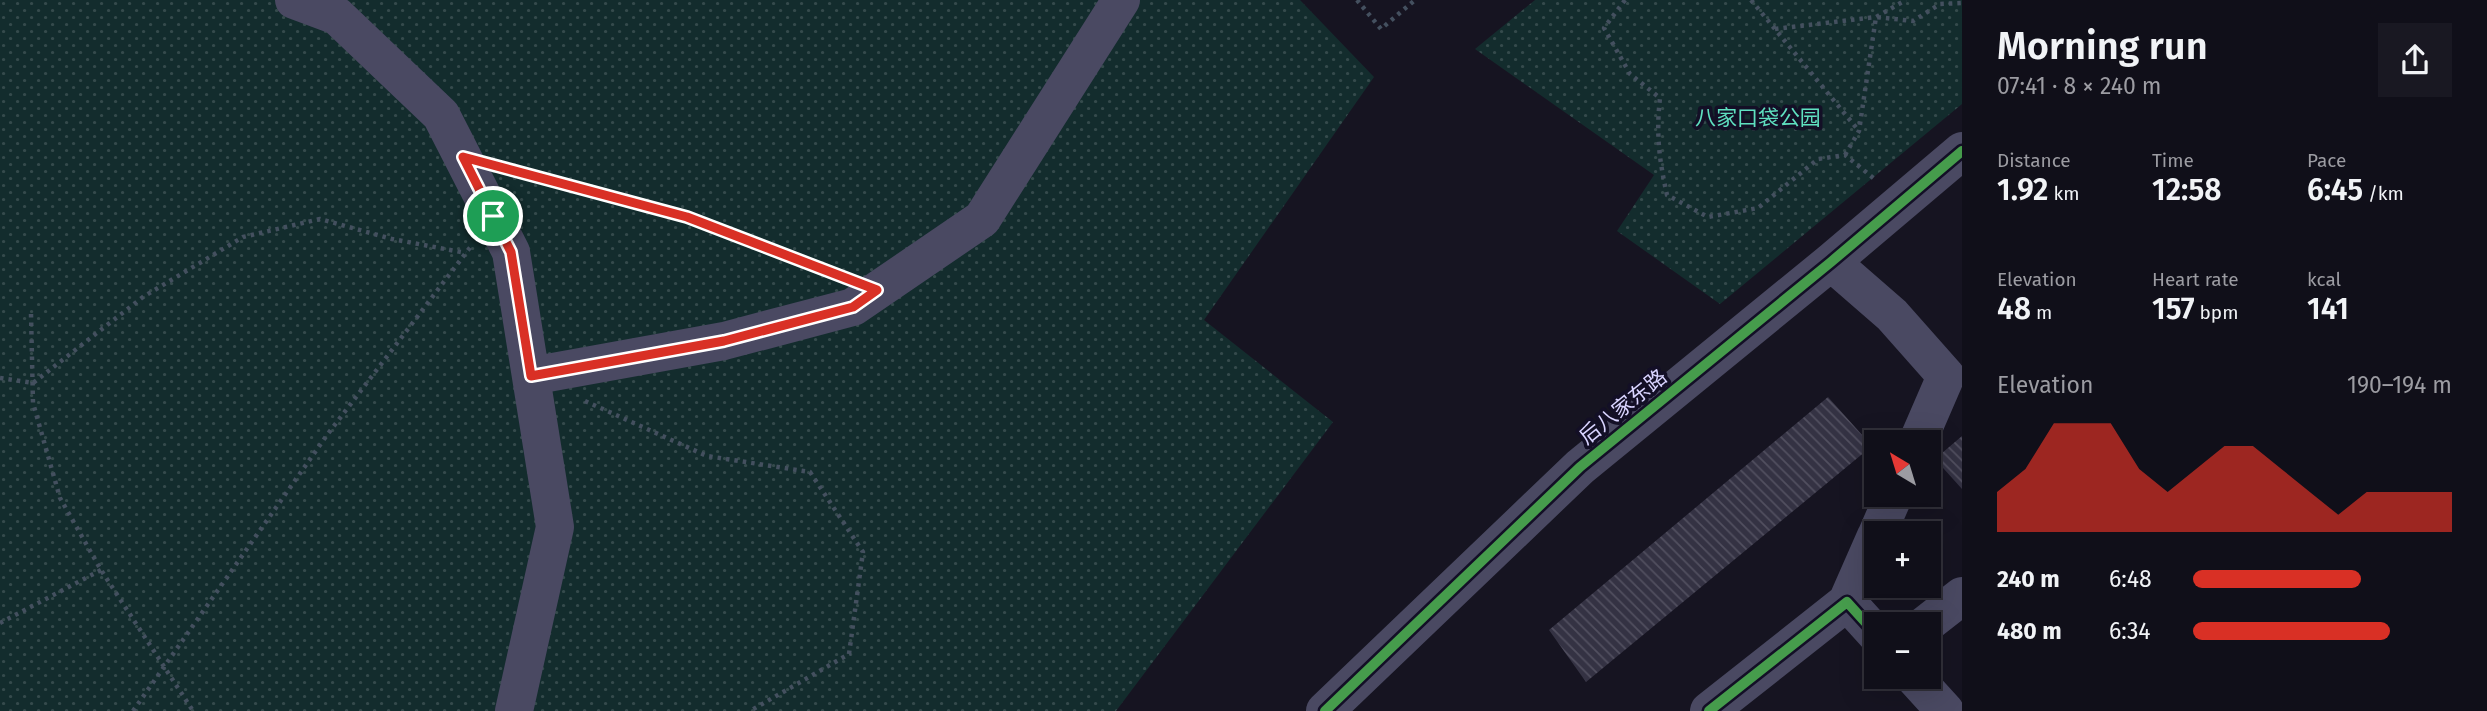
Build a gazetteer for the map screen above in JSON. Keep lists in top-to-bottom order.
{
  "streets": {
    "street": ["后八家东路"]
  },
  "parks": ["八家口袋公园"],
  "north": "top left",
  "page": {
    "heading": ["Morning run", "07:41 · 8 × 240 m"],
    "stats": [
      ["Distance", "1.92 km"],
      ["Time", "12:58"],
      ["Pace", "6:45 /km"],
      ["Elevation", "48 m"],
      ["Heart rate", "157 bpm"],
      ["kcal", "141"]
    ],
    "chart": ["Elevation", "190–194 m"],
    "map_buttons": ["+", "−"],
    "list": [
      {
        "name": "240 m",
        "note": "6:48"
      },
      {
        "name": "480 m",
        "note": "6:34"
      }
    ]
  }
}
